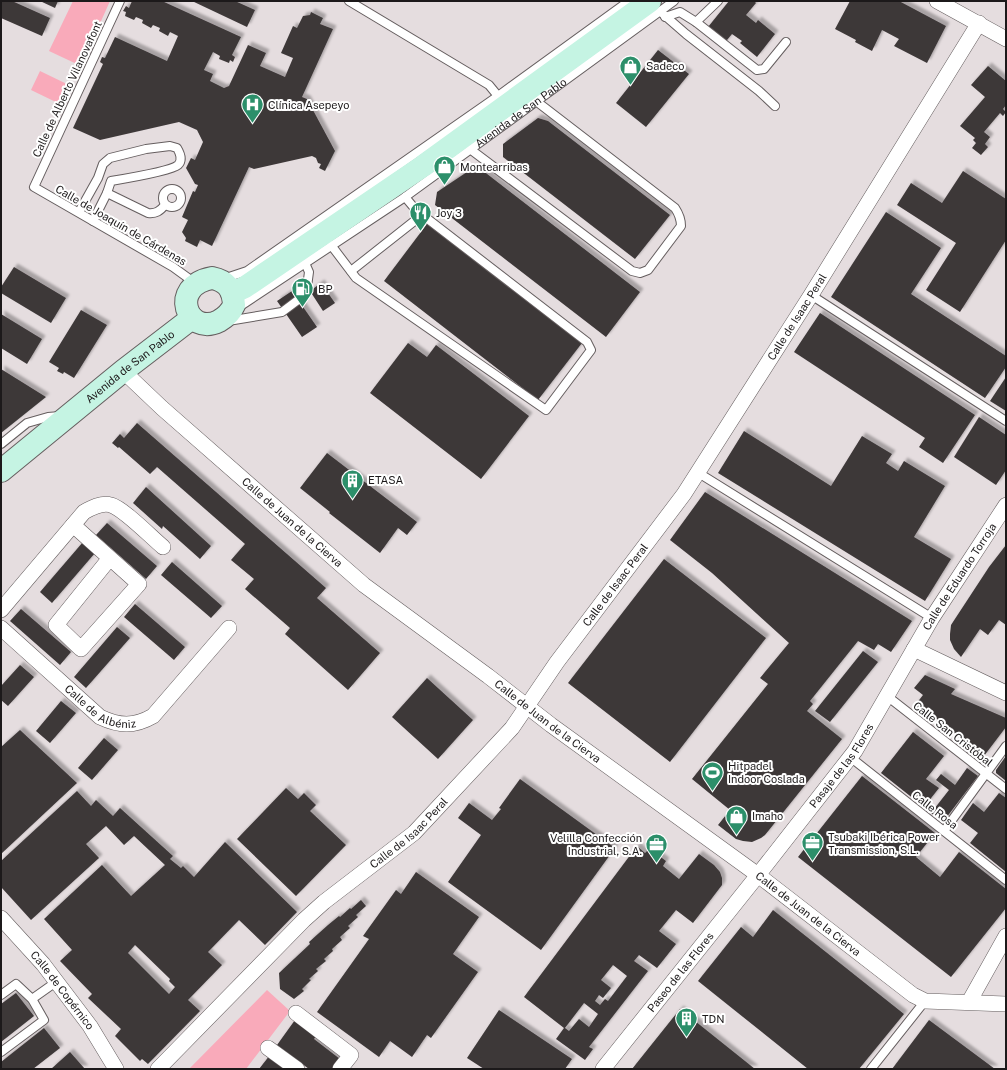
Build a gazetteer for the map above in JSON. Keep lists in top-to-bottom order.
{
  "streets": {
    "street": [
      "Avenida de San Pablo",
      "Calle de Isaac Peral",
      "Calle de Juan de la Cierva",
      "Calle de Eduardo Torroja",
      "Calle de Albéniz",
      "Pasaje de las Flores",
      "Paseo de las Flores",
      "Calle de Copérnico"
    ],
    "lane": [
      "Calle de Alberto Vilanovafont",
      "Calle de Joaquín de Cárdenas",
      "Calle San Cristóbal",
      "Calle Rosa"
    ]
  },
  "crossings": [
    ["Calle de Alberto Vilanovafont", "Calle de Joaquín de Cárdenas"],
    ["Avenida de San Pablo", "Calle de Joaquín de Cárdenas"],
    ["Avenida de San Pablo", "Calle de Juan de la Cierva"],
    ["Calle de Isaac Peral", "Calle de Juan de la Cierva"],
    ["Calle de Juan de la Cierva", "Pasaje de las Flores"],
    ["Calle de Juan de la Cierva", "Paseo de las Flores"],
    ["Calle de Eduardo Torroja", "Pasaje de las Flores"],
    ["Calle San Cristóbal", "Pasaje de las Flores"],
    ["Pasaje de las Flores", "Calle Rosa"],
    ["Pasaje de las Flores", "Paseo de las Flores"]
  ],
  "places": {
    "shop": ["Sadeco", "Montearribas", "Imaho"],
    "hospital": ["Clínica Asepeyo"],
    "restaurant": ["Joy 3"],
    "fuel station": ["BP"],
    "building": ["ETASA", "TDN"],
    "sports": ["Hitpadel Indoor Coslada"],
    "office": ["Tsubaki Ibérica Power Transmission, S.L.", "Velilla Confección Industrial, S.A."]
  }
}
